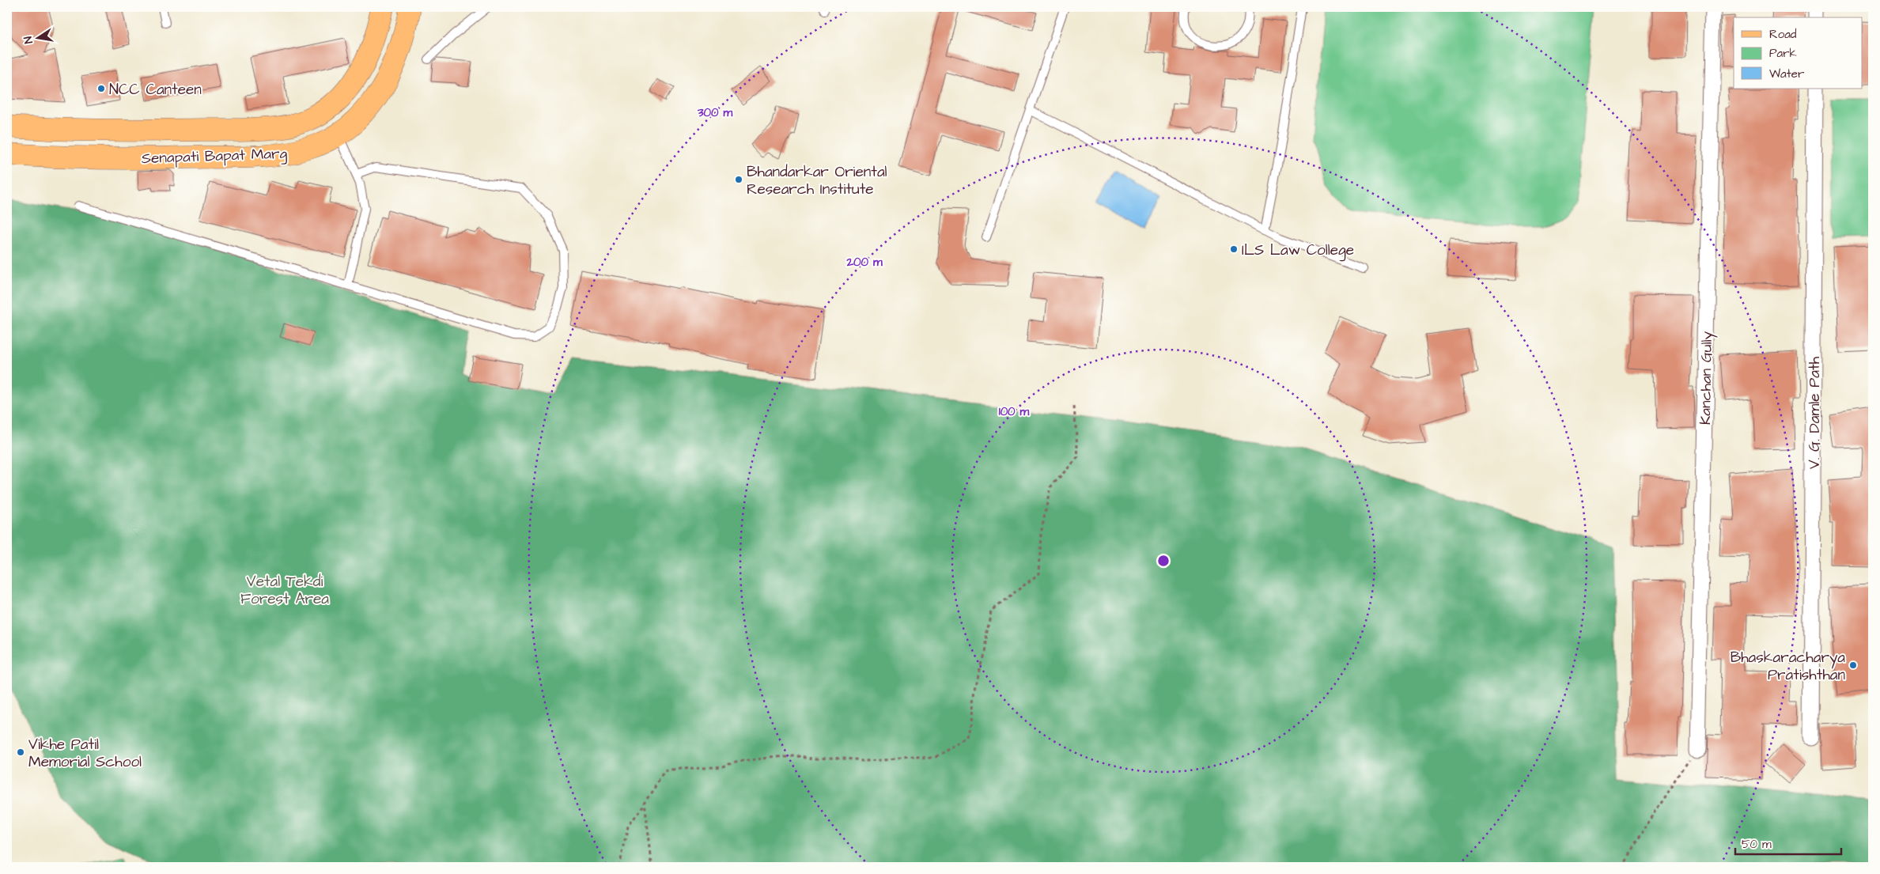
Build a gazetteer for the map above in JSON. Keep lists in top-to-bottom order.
{
  "streets": {
    "main road": ["Senapati Bapat Marg"],
    "street": ["Kanchan Gully", "V. G. Damle Path"]
  },
  "parks": ["Vetal Tekdi Forest Area"],
  "places": [
    "NCC Canteen",
    "Bhandarkar Oriental Research Institute",
    "ILS Law College",
    "Bhaskaracharya Pratishthan",
    "Vikhe Patil Memorial School"
  ],
  "legend": ["Road", "Park", "Water"],
  "scale_bar": "50 m",
  "north": "left",
  "rings": ["300 m", "200 m", "100 m"]
}
